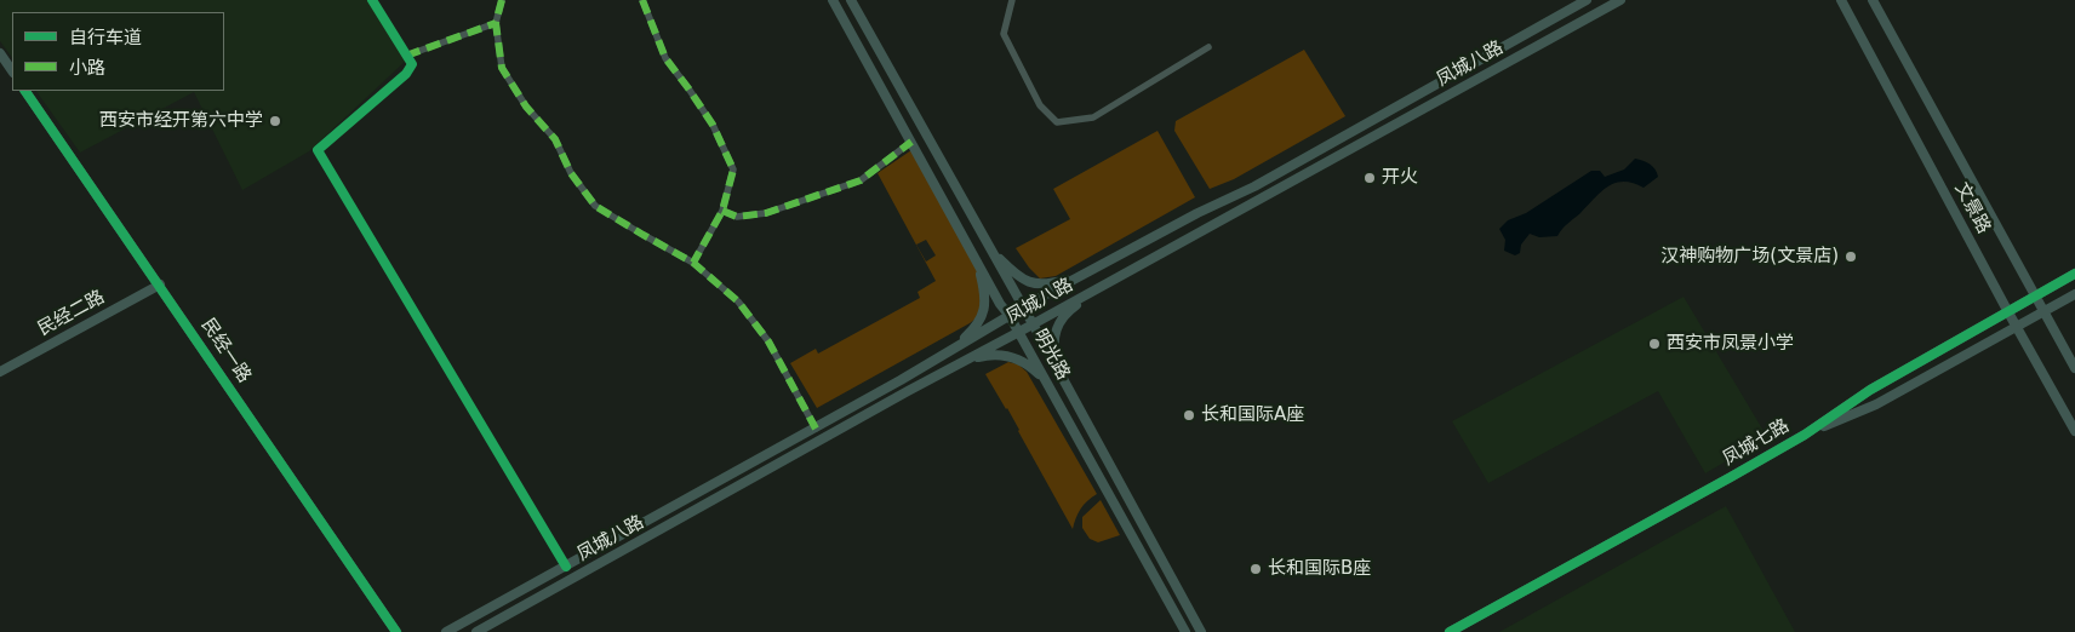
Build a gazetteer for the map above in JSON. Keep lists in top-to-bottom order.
{
  "streets": {
    "main road": [
      "凤城八路",
      "文景路",
      "民经二路",
      "民经一路",
      "明光路",
      "凤城七路"
    ]
  },
  "crossings": [
    ["凤城八路", "明光路"],
    ["文景路", "凤城七路"],
    ["民经二路", "民经一路"]
  ],
  "places": [
    "西安市经开第六中学",
    "开火",
    "汉神购物广场(文景店)",
    "西安市凤景小学",
    "长和国际A座",
    "长和国际B座"
  ],
  "legend": ["自行车道", "小路"]
}
